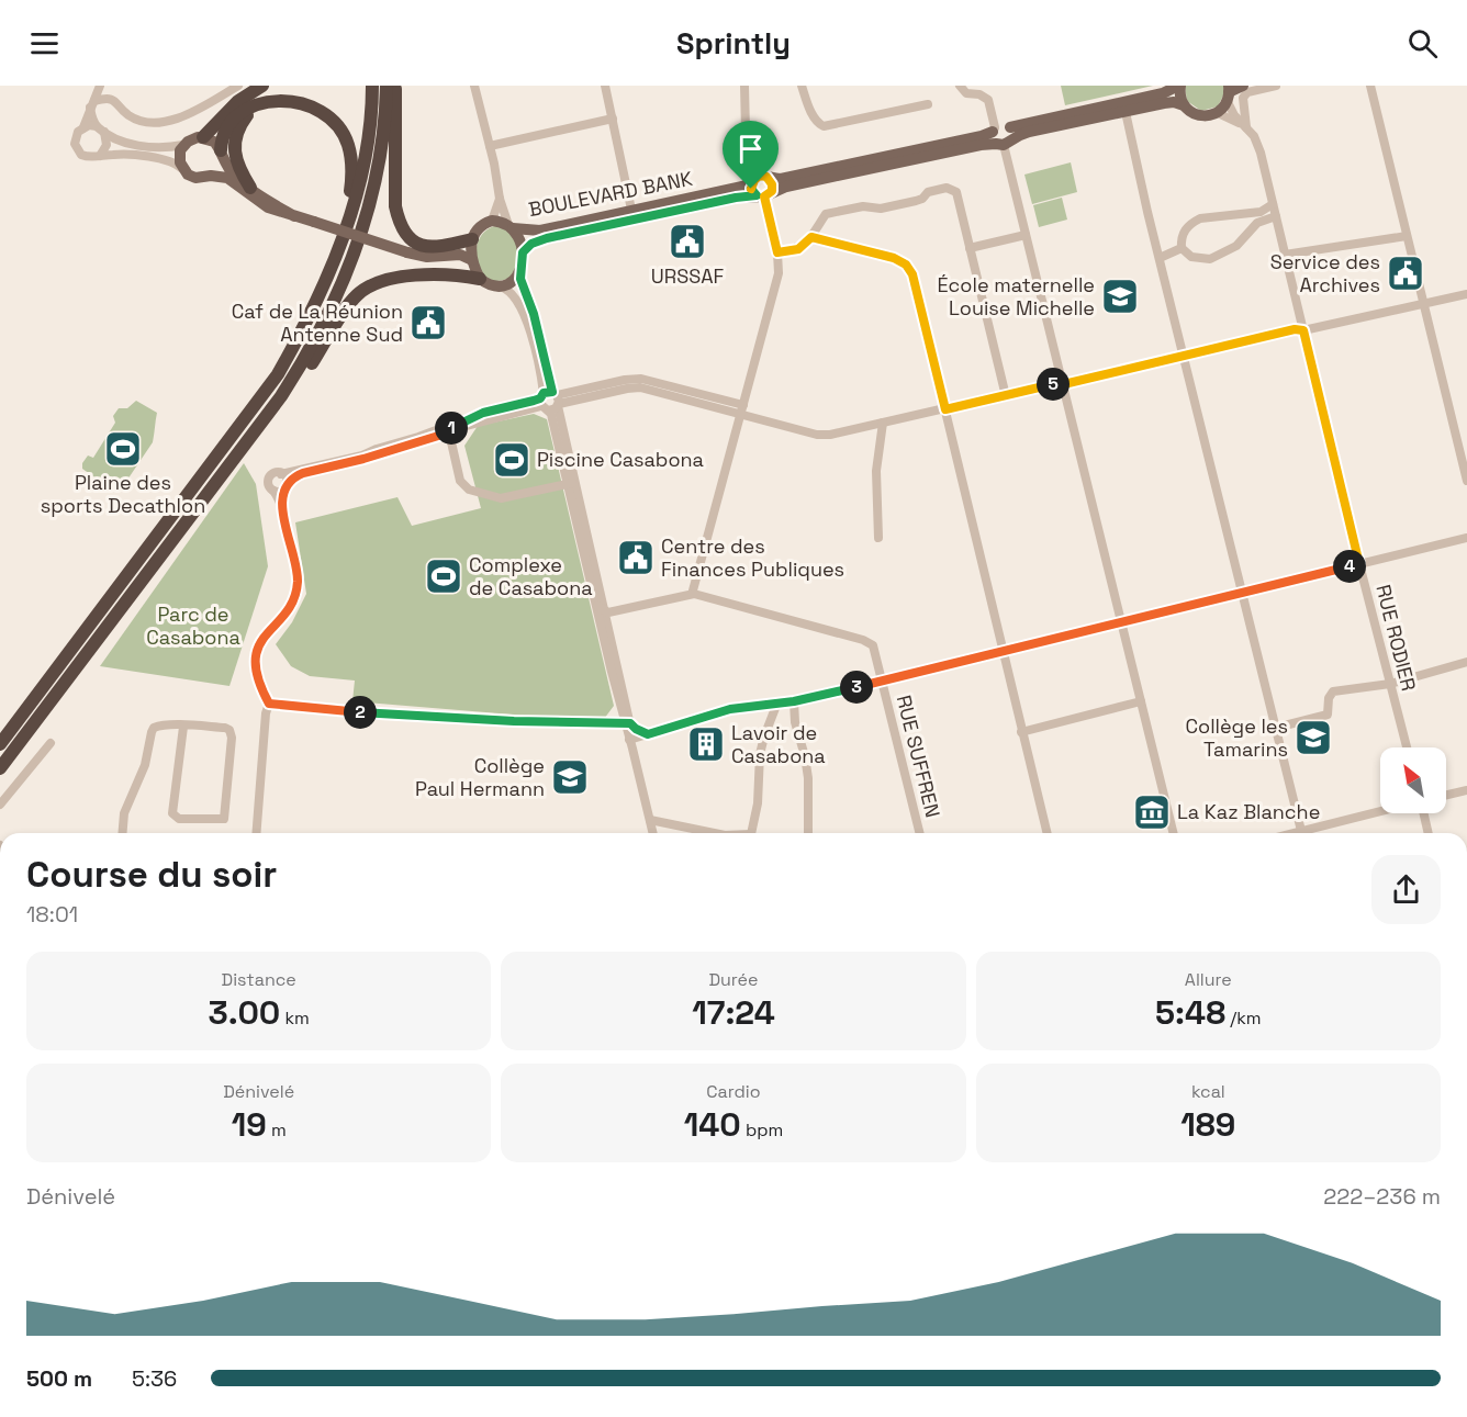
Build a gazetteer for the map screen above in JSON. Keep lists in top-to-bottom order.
{
  "streets": {
    "main road": ["BOULEVARD BANK"],
    "street": ["RUE RODIER", "RUE SUFFREN"]
  },
  "parks": ["Parc de Casabona"],
  "places": {
    "public building": [
      "URSSAF",
      "Service des Archives",
      "Caf de La Réunion Antenne Sud",
      "Centre des Finances Publiques"
    ],
    "school or university": ["École maternelle Louise Michelle", "Collège les Tamarins", "Collège Paul Hermann"],
    "sports": ["Plaine des sports Decathlon", "Piscine Casabona", "Complexe de Casabona"],
    "building": ["Lavoir de Casabona"],
    "museum": ["La Kaz Blanche"]
  },
  "north": "top left",
  "page": {
    "header": "Sprintly",
    "pins": [
      "5",
      "1",
      "4",
      "3",
      "2"
    ],
    "heading": ["Course du soir", "18:01"],
    "stats": [
      ["Distance", "3.00 km"],
      ["Durée", "17:24"],
      ["Allure", "5:48 /km"],
      ["Dénivelé", "19 m"],
      ["Cardio", "140 bpm"],
      ["kcal", "189"]
    ],
    "chart": ["Dénivelé", "222–236 m"],
    "list": [
      {
        "name": "500 m",
        "note": "5:36"
      }
    ]
  }
}
